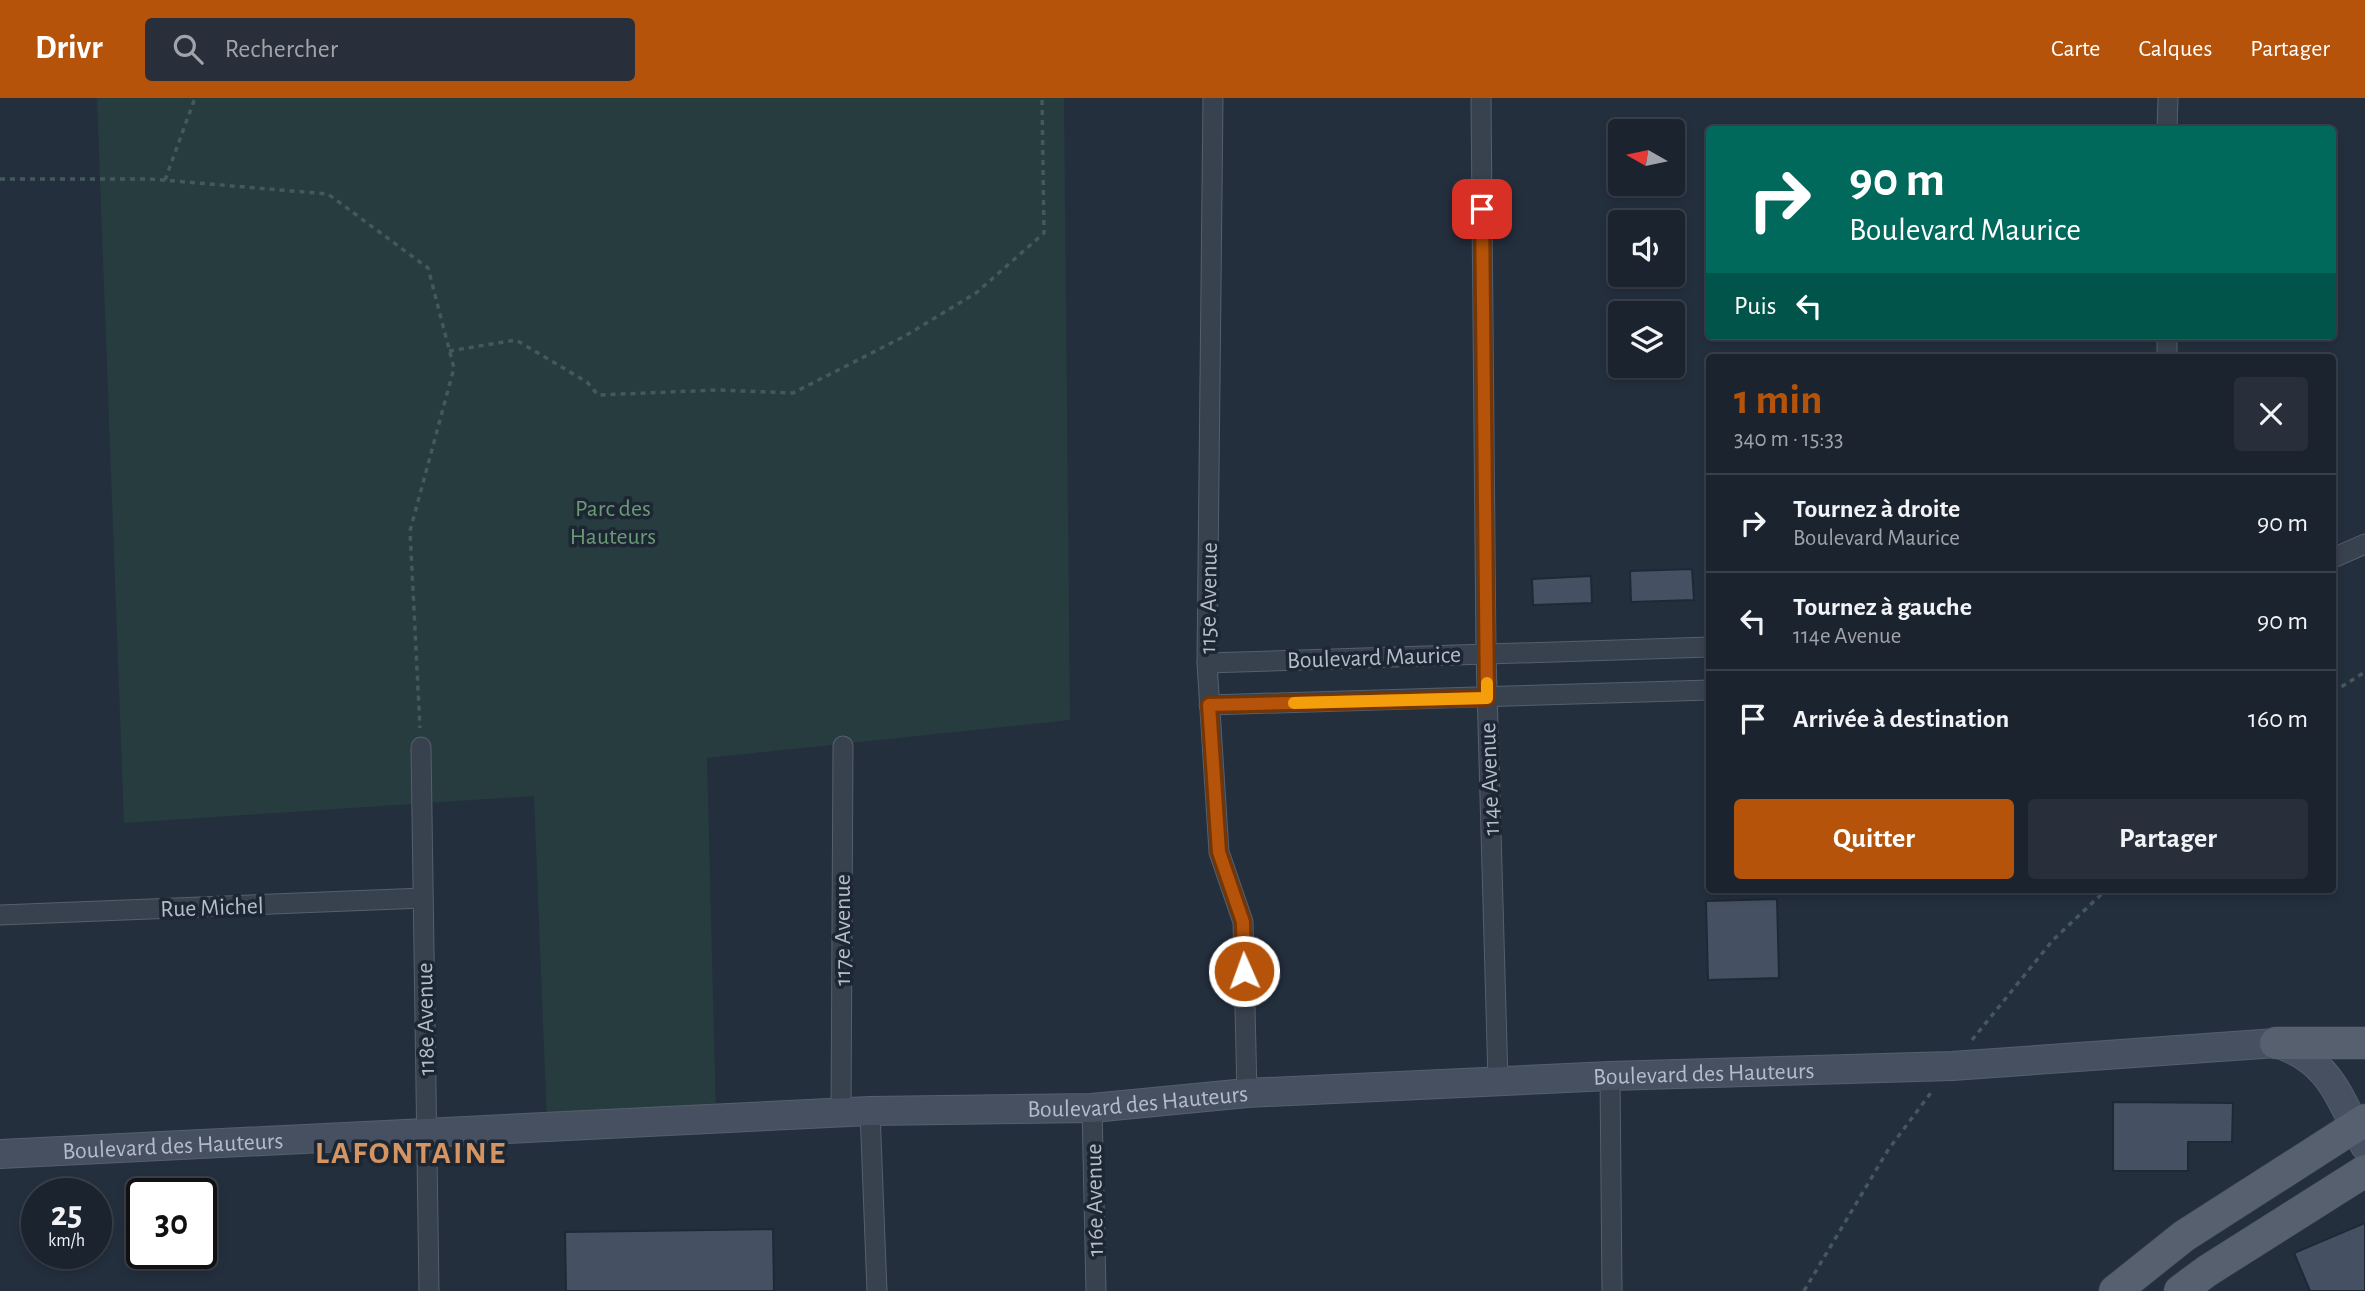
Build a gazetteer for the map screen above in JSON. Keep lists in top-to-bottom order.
{
  "streets": {
    "main road": ["Boulevard des Hauteurs"],
    "street": [
      "115e Avenue",
      "Boulevard Maurice",
      "114e Avenue",
      "Rue Michel",
      "117e Avenue",
      "118e Avenue",
      "116e Avenue"
    ]
  },
  "crossings": [
    ["115e Avenue", "Boulevard Maurice"],
    ["115e Avenue", "Boulevard des Hauteurs"],
    ["Boulevard Maurice", "114e Avenue"],
    ["114e Avenue", "Boulevard des Hauteurs"],
    ["Rue Michel", "118e Avenue"],
    ["117e Avenue", "Boulevard des Hauteurs"],
    ["118e Avenue", "Boulevard des Hauteurs"],
    ["Boulevard des Hauteurs", "116e Avenue"]
  ],
  "districts": ["LAFONTAINE"],
  "parks": ["Parc des Hauteurs"],
  "north": "left",
  "page": {
    "header": "Drivr",
    "search": "Rechercher",
    "nav": ["Carte", "Calques", "Partager"],
    "turn": ["90 m", "Boulevard Maurice"],
    "then": "Puis",
    "heading": ["1 min", "340 m · 15:33"],
    "list": [
      {
        "name": "Tournez à droite",
        "note": "Boulevard Maurice",
        "value": "90 m"
      },
      {
        "name": "Tournez à gauche",
        "note": "114e Avenue",
        "value": "90 m"
      },
      {
        "name": "Arrivée à destination",
        "value": "160 m"
      }
    ],
    "buttons": ["Quitter", "Partager"],
    "speed": "25 km/h",
    "limit": "30"
  }
}
